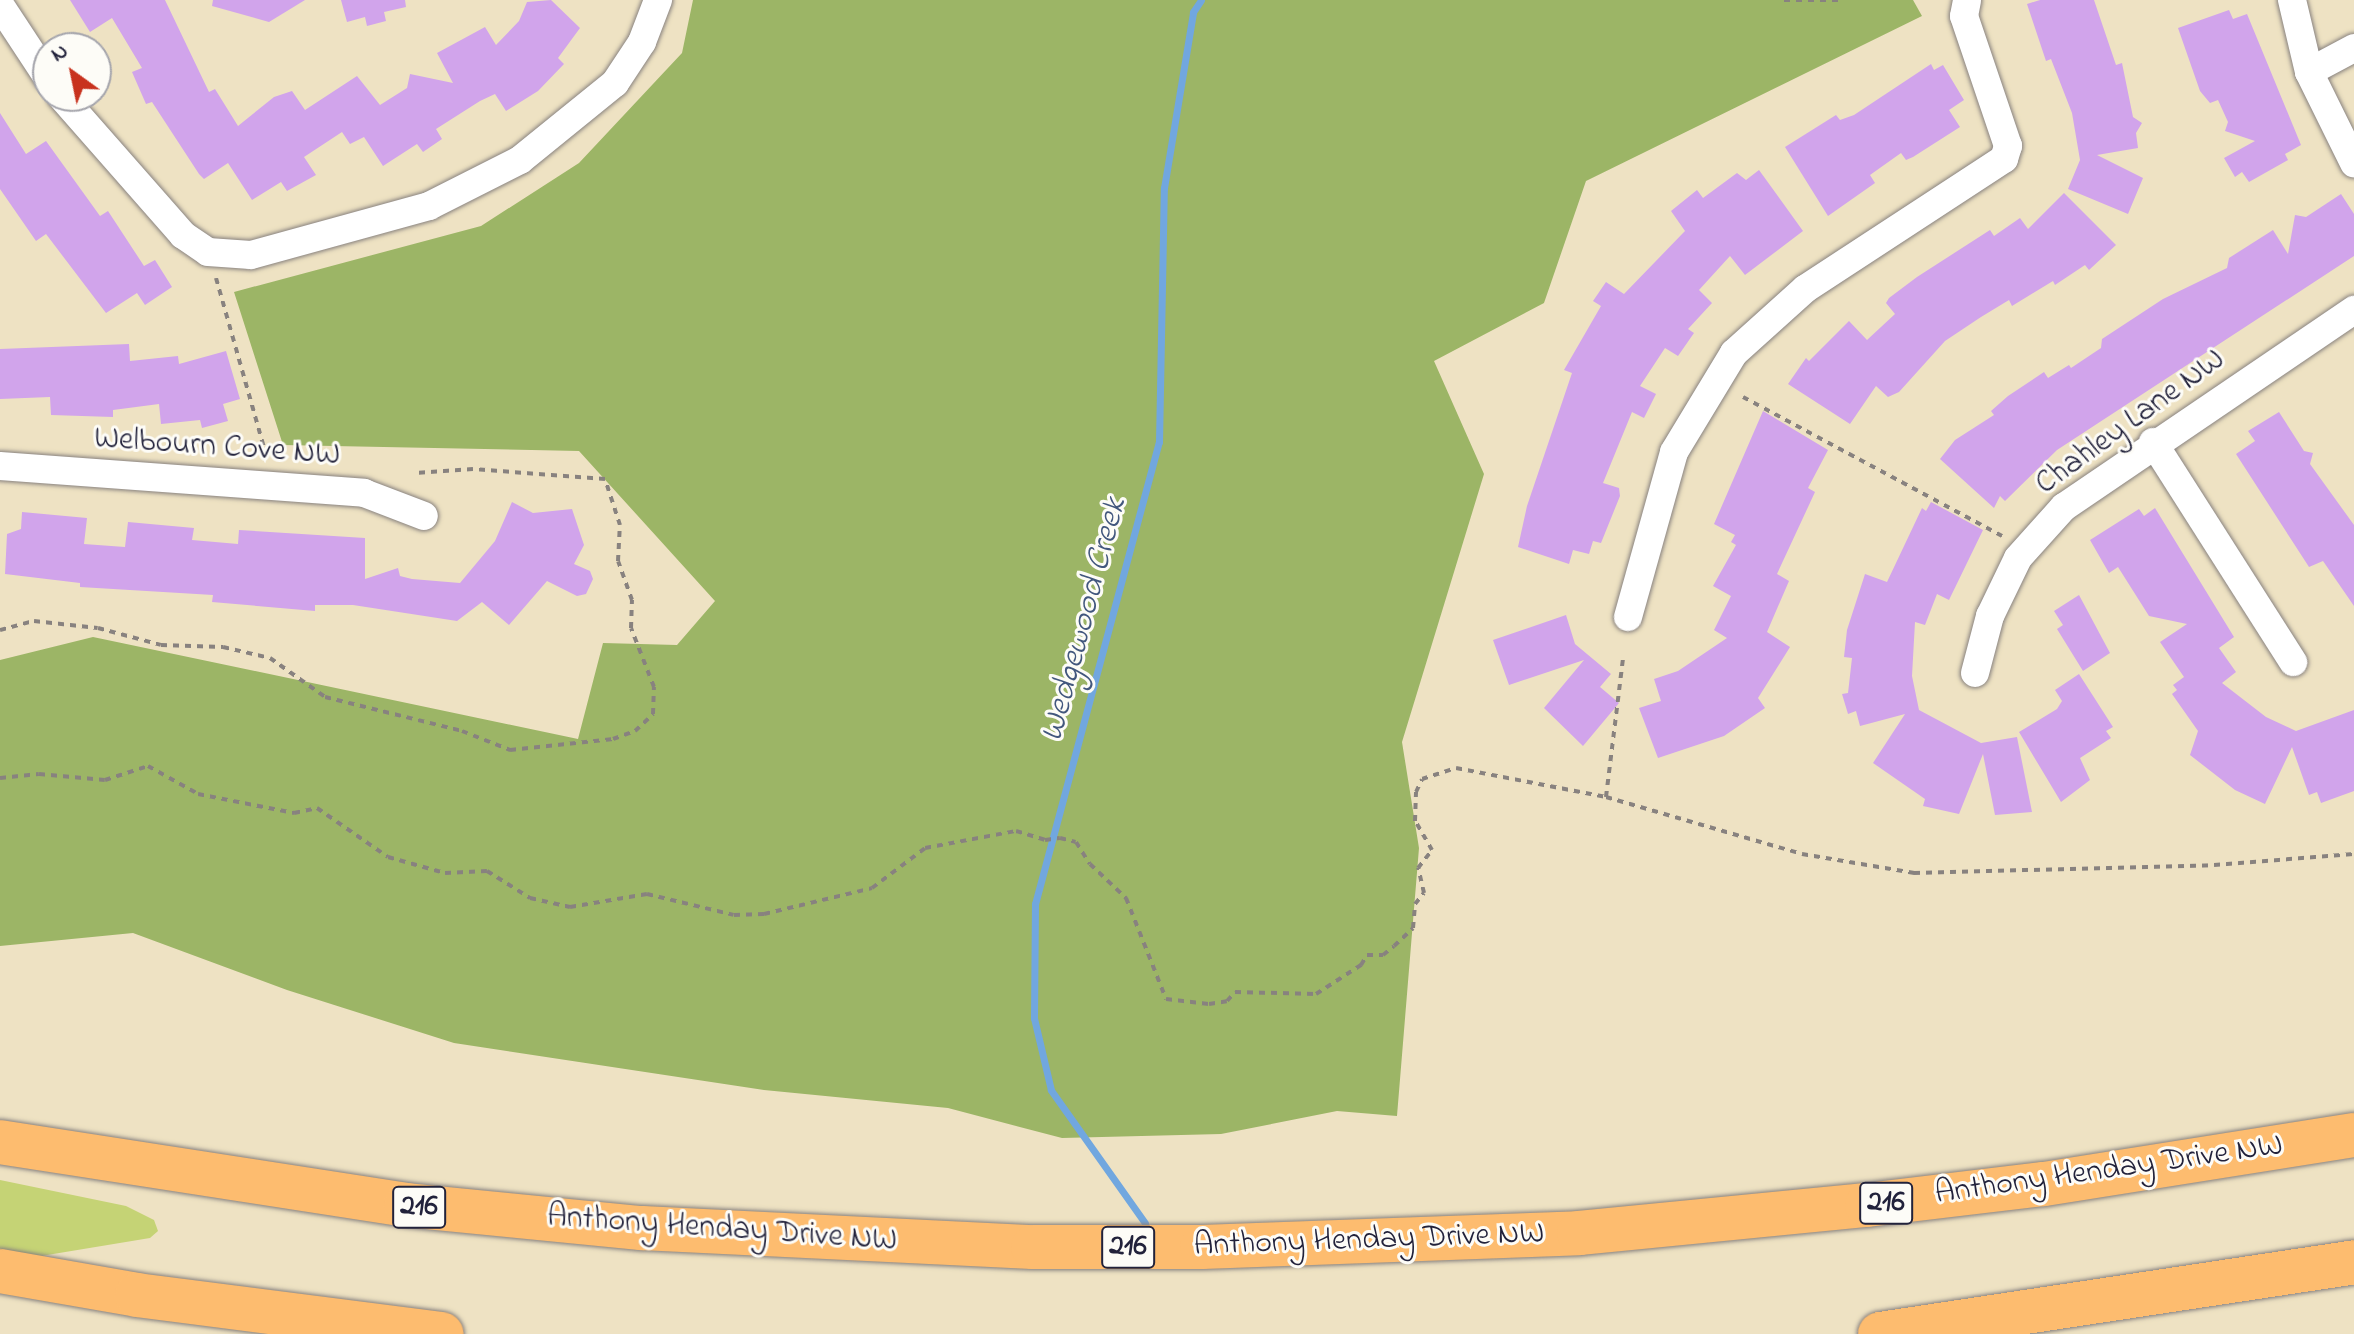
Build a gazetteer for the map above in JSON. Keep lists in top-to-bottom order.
{
  "streets": {
    "highway": ["Anthony Henday Drive NW", "216"],
    "street": ["Chahley Lane NW", "Welbourn Cove NW"]
  },
  "water": ["Wedgewood Creek"],
  "north": "top left"
}
